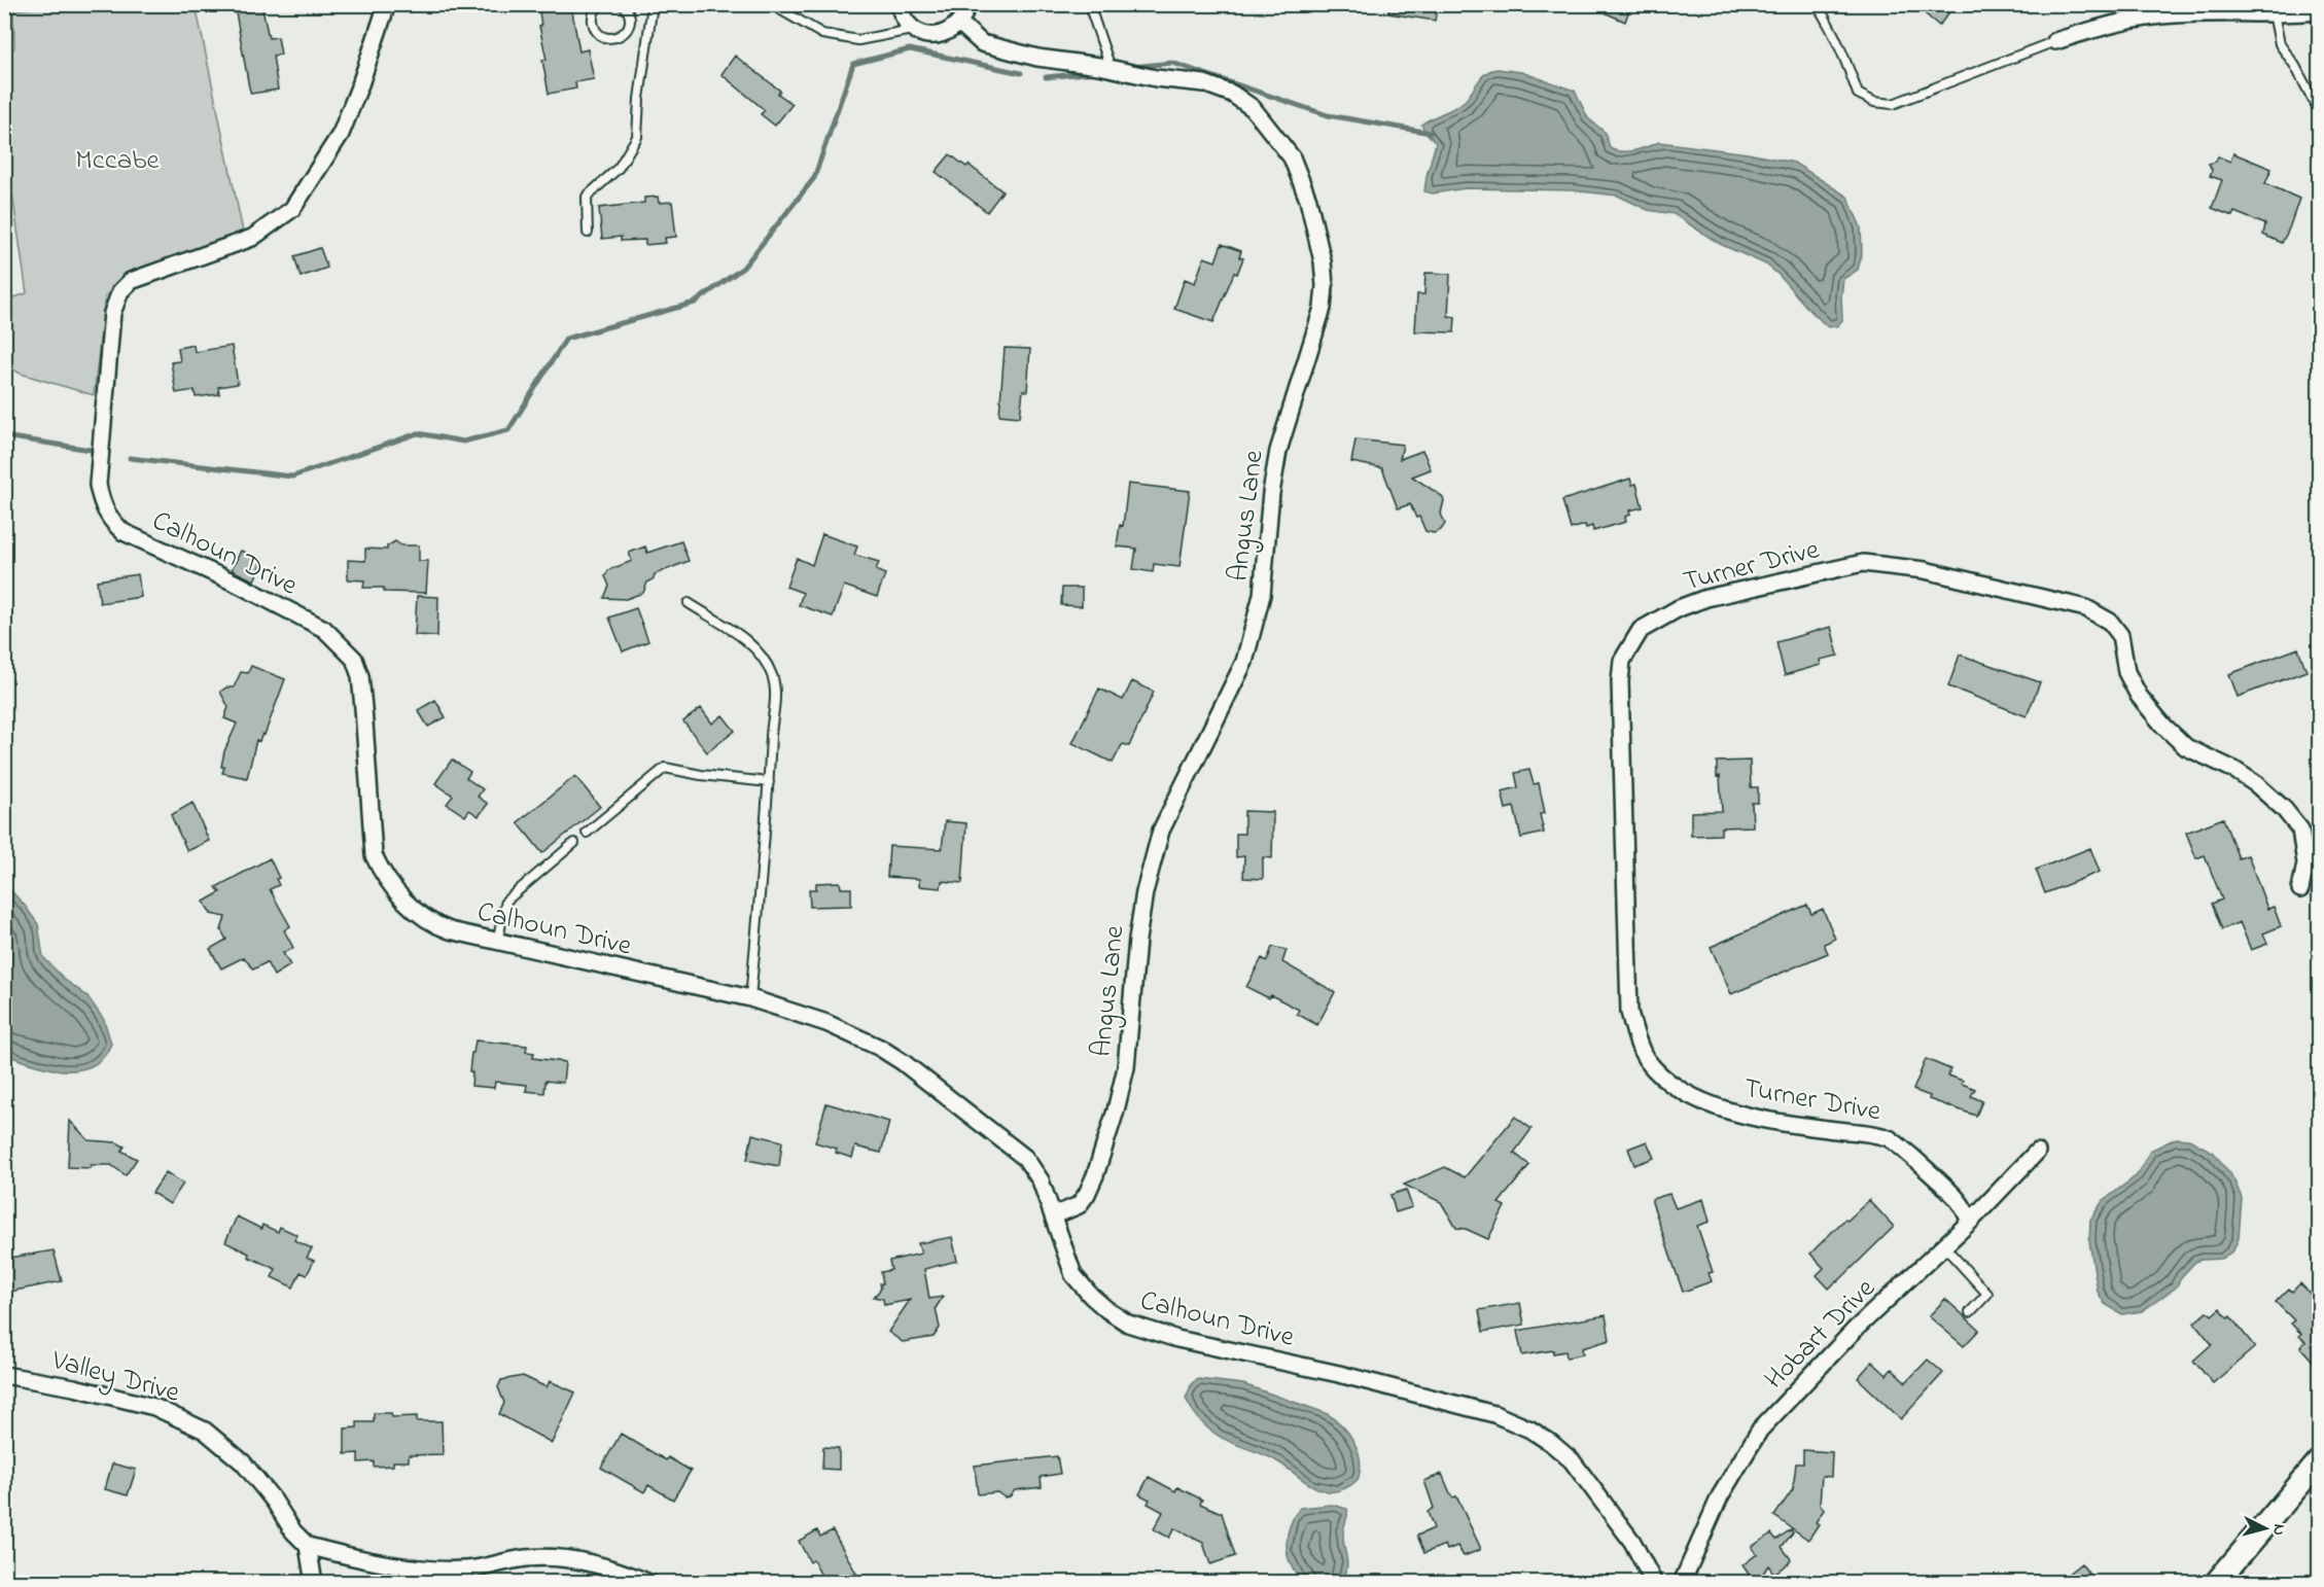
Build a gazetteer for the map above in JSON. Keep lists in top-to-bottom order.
{
  "streets": {
    "street": [
      "Angus Lane",
      "Calhoun Drive",
      "Turner Drive",
      "Hobart Drive",
      "Valley Drive"
    ]
  },
  "crossings": [
    ["Angus Lane", "Calhoun Drive"],
    ["Turner Drive", "Hobart Drive"]
  ],
  "parks": ["Mccabe"],
  "north": "right"
}
